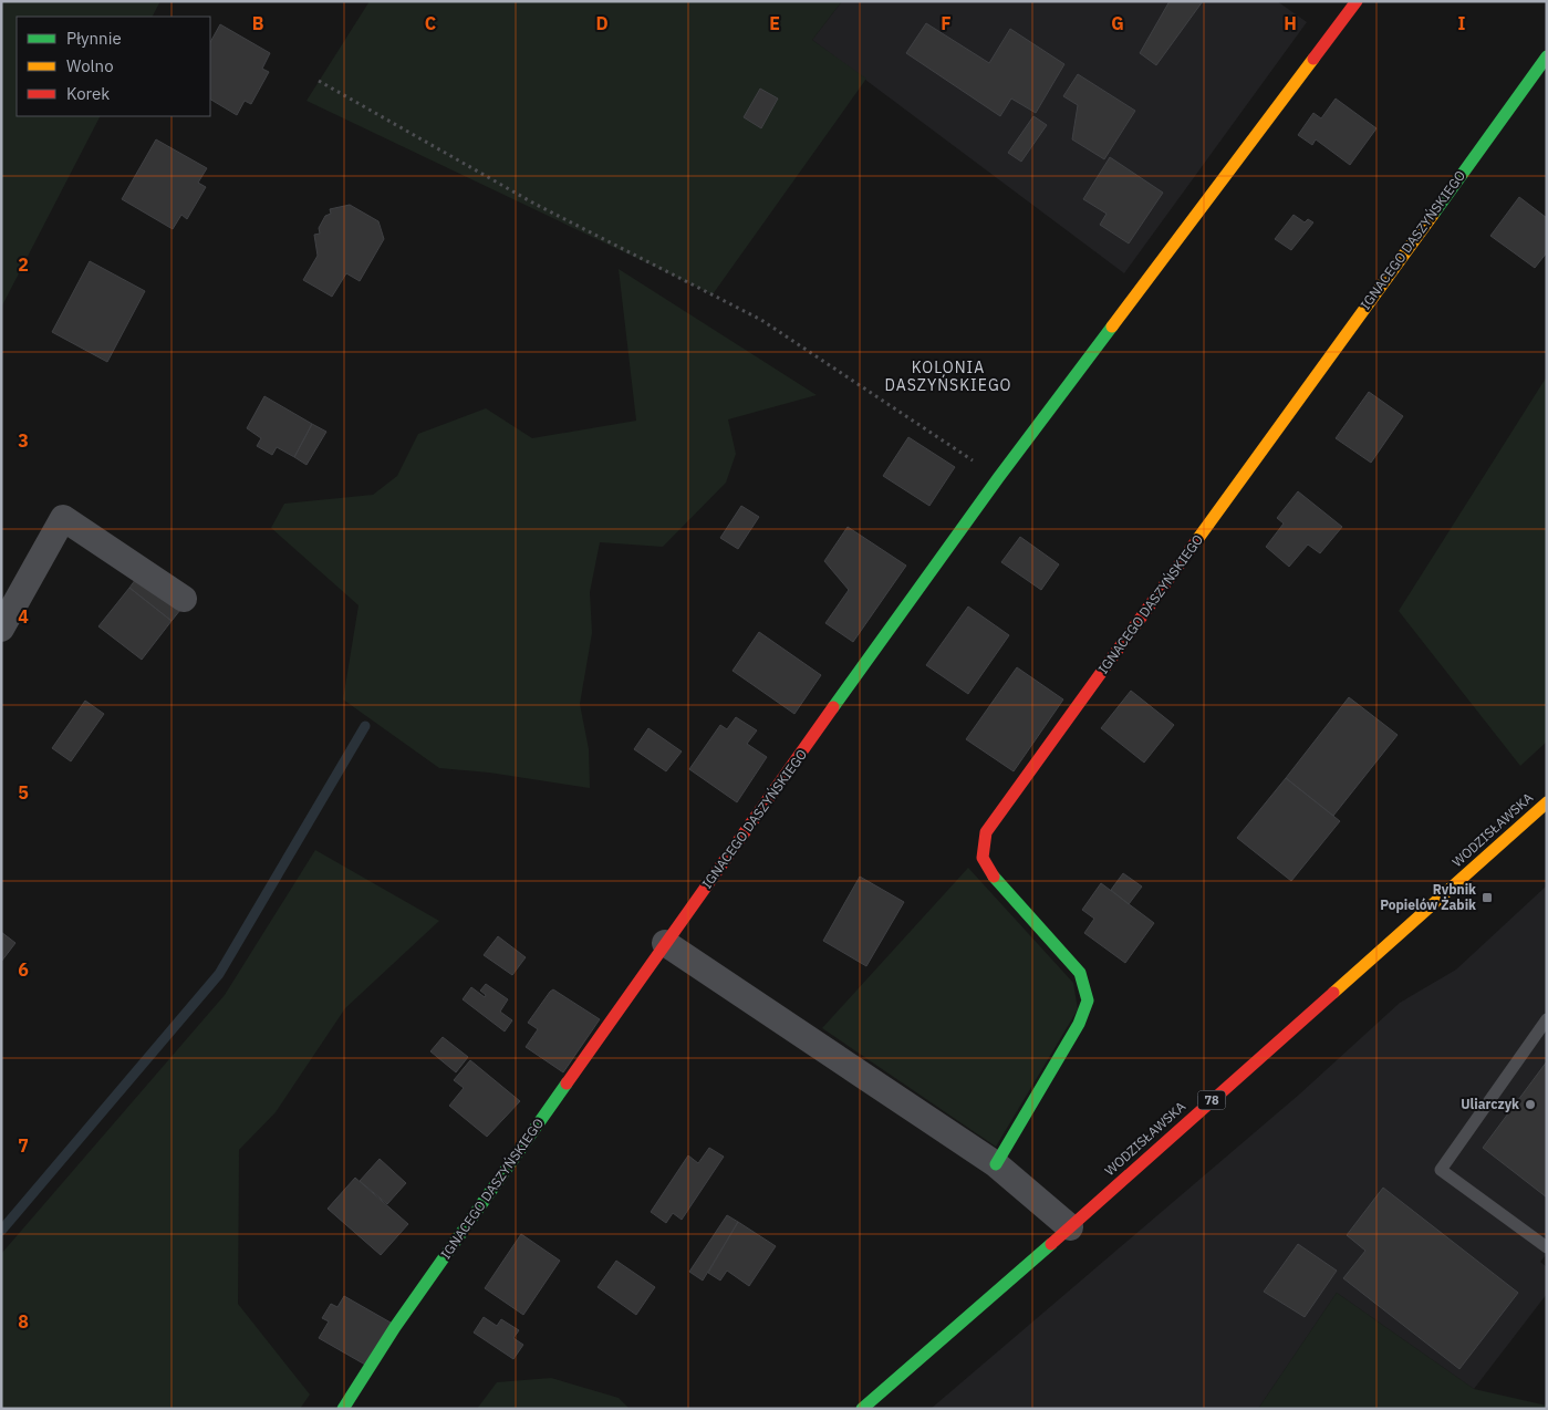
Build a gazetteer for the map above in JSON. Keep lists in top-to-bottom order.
{
  "streets": {
    "street": ["IGNACEGO DASZYŃSKIEGO", "WODZISŁAWSKA", "78"]
  },
  "districts": ["KOLONIA DASZYŃSKIEGO"],
  "places": {
    "transit": ["Rybnik Popielów Żabik"],
    "other": ["Uliarczyk"]
  },
  "legend": ["Płynnie", "Wolno", "Korek"],
  "grid": {
    "columns": [
      "B",
      "C",
      "D",
      "E",
      "F",
      "G",
      "H",
      "I"
    ],
    "rows": [
      "2",
      "3",
      "4",
      "5",
      "6",
      "7",
      "8"
    ]
  }
}
